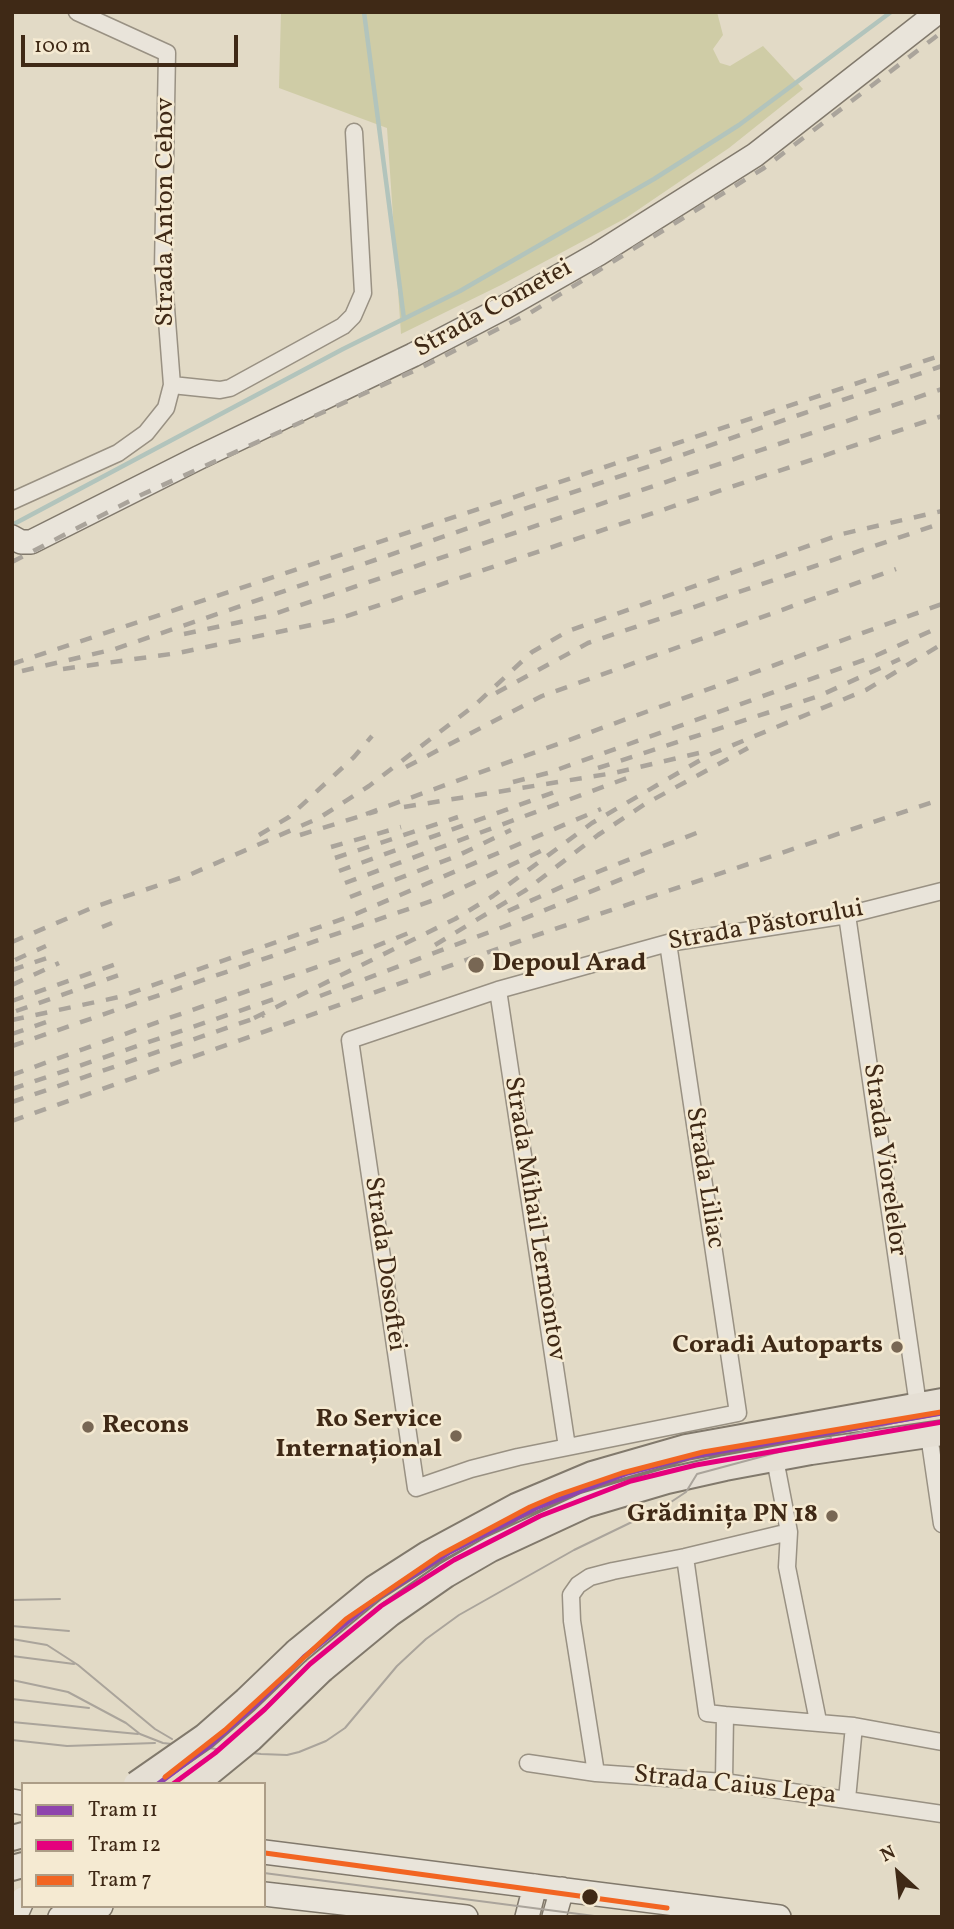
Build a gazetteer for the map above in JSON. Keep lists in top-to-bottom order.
{
  "streets": {
    "street": [
      "Strada Anton Cehov",
      "Strada Cometei",
      "Strada Păstorului",
      "Strada Viorelelor",
      "Strada Liliac",
      "Strada Mihail Lermontov",
      "Strada Dosoftei",
      "Strada Caius Lepa"
    ]
  },
  "crossings": [
    ["Strada Păstorului", "Strada Viorelelor"],
    ["Strada Păstorului", "Strada Liliac"],
    ["Strada Păstorului", "Strada Mihail Lermontov"],
    ["Strada Păstorului", "Strada Dosoftei"],
    ["Strada Liliac", "Strada Mihail Lermontov"],
    ["Strada Liliac", "Strada Dosoftei"],
    ["Strada Mihail Lermontov", "Strada Dosoftei"]
  ],
  "places": [
    "Depoul Arad",
    "Coradi Autoparts",
    "Recons",
    "Ro Service Internațional",
    "Grădinița PN 18"
  ],
  "lines": ["tram line 7", "tram line 11", "tram line 12"],
  "legend": ["Tram 11", "Tram 12", "Tram 7"],
  "scale_bar": "100 m",
  "north": "top left"
}
